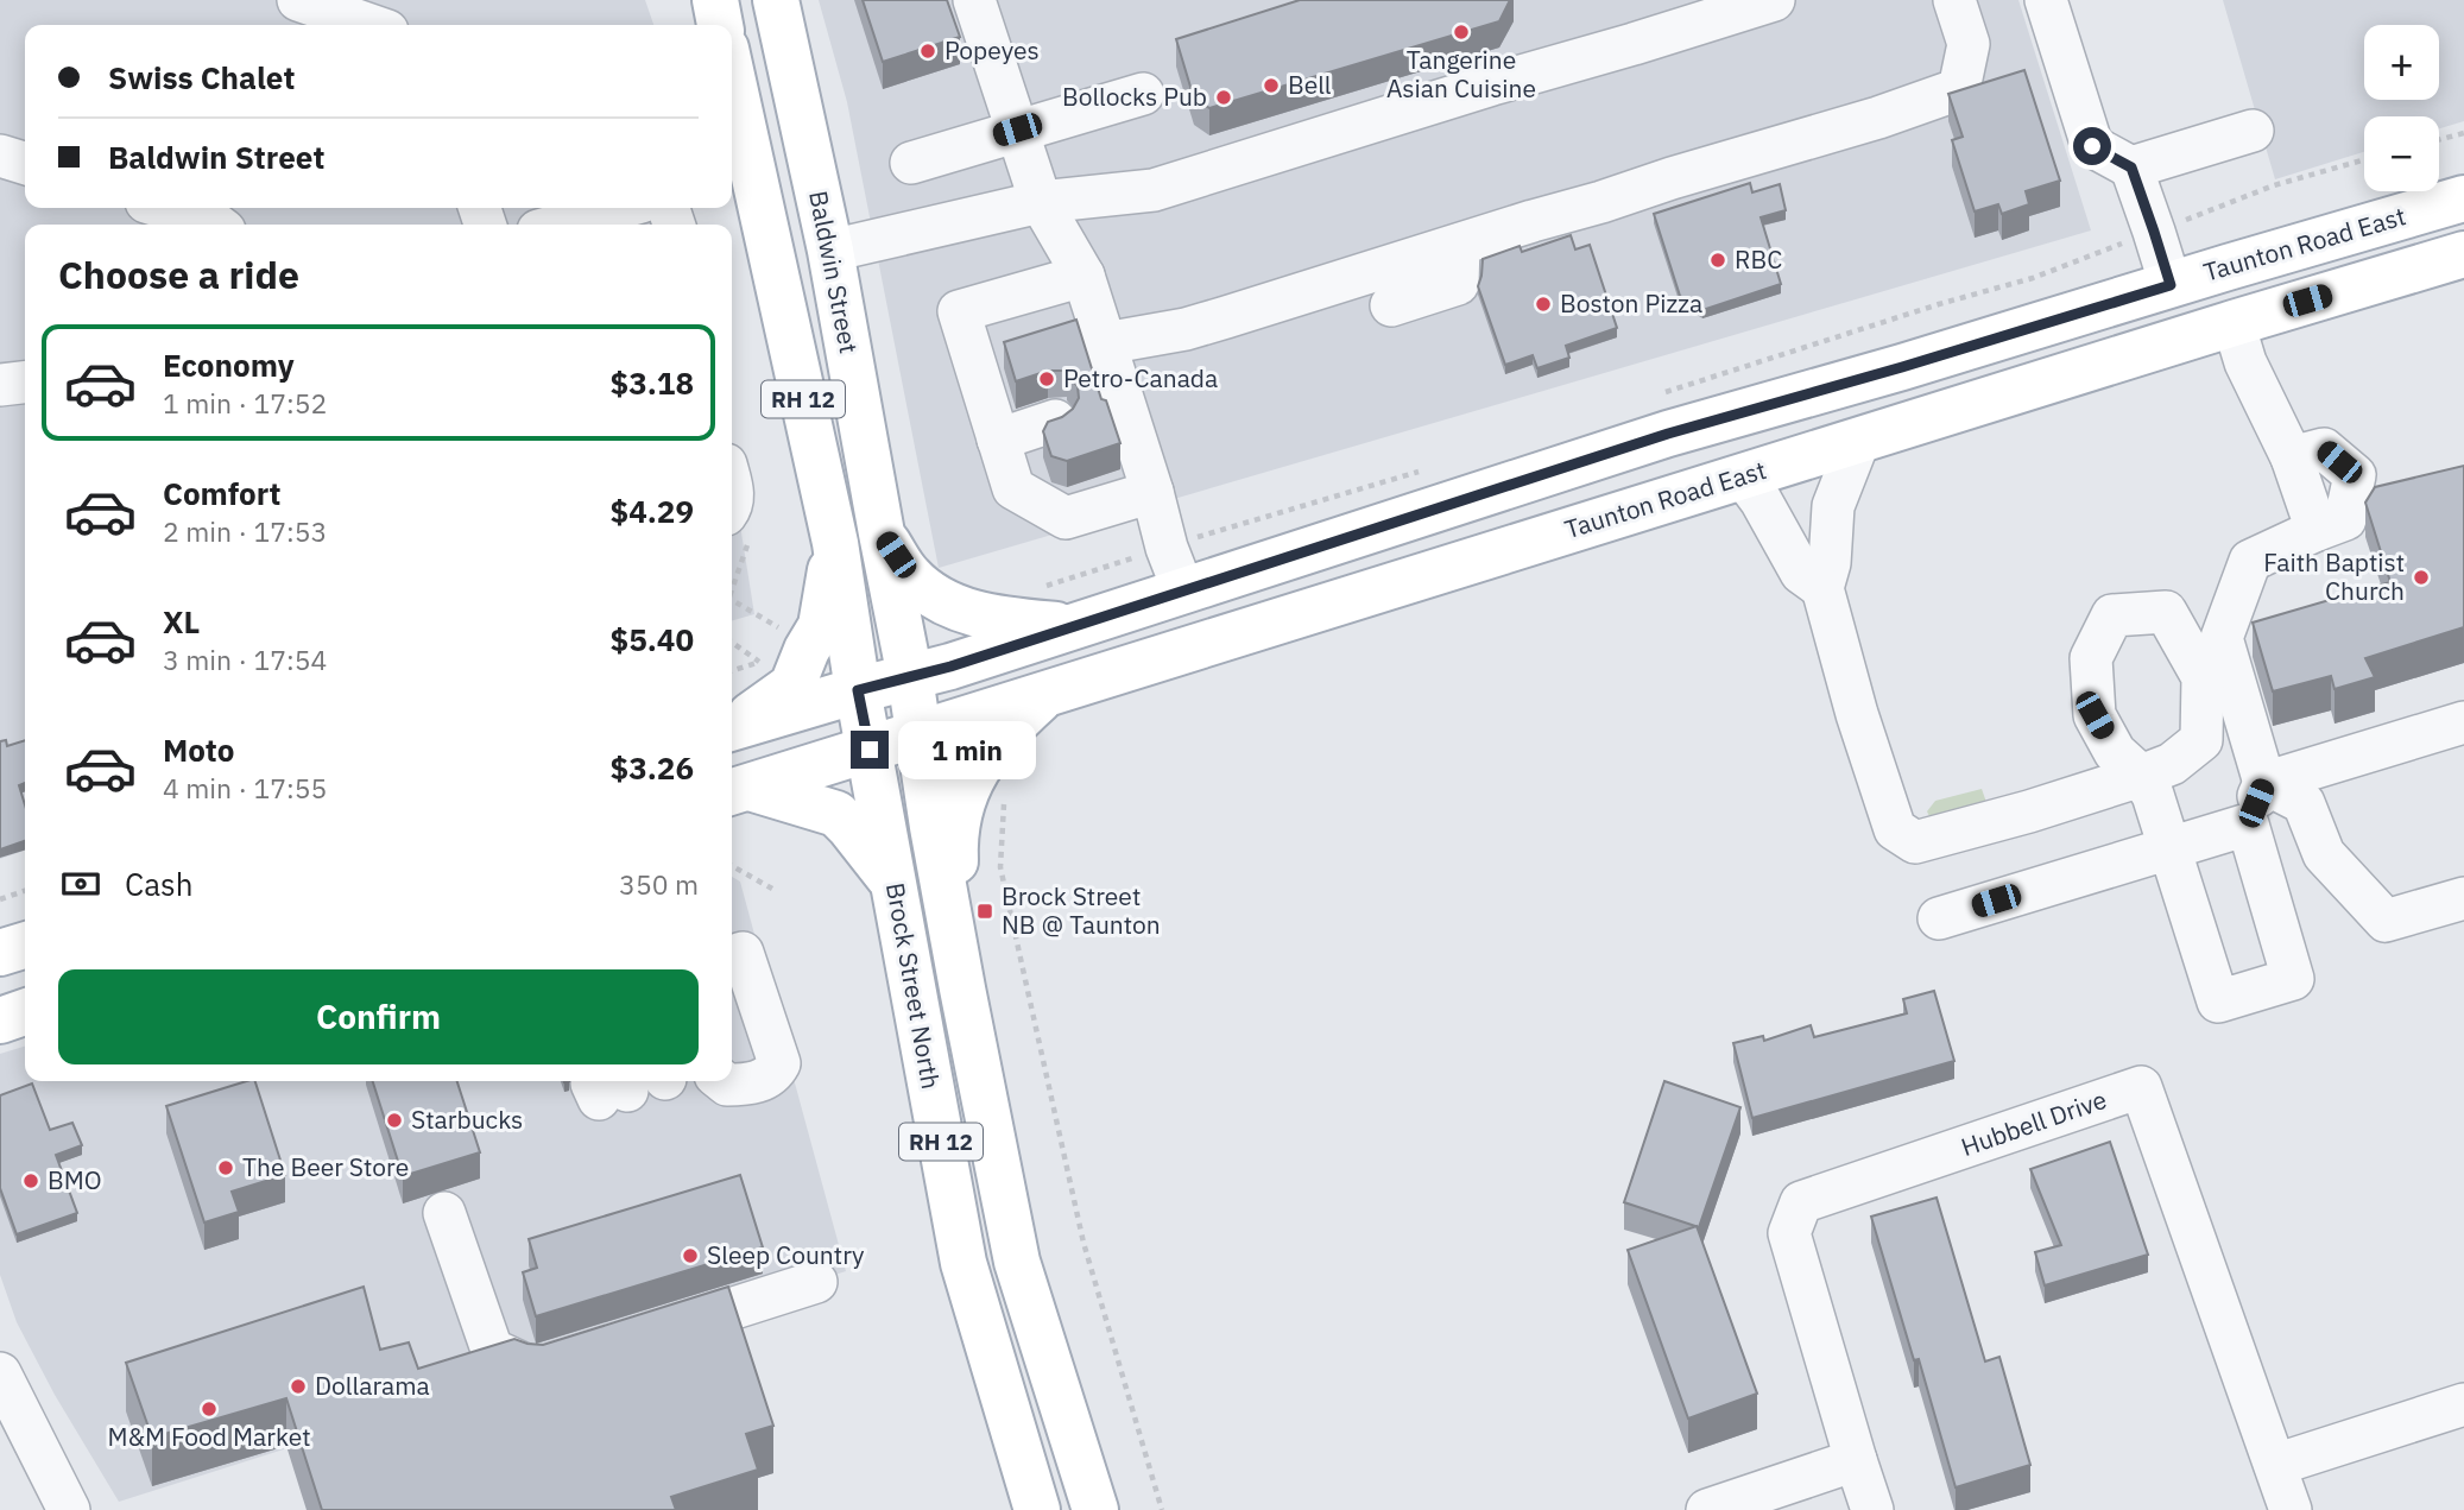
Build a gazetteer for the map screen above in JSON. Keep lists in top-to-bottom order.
{
  "streets": {
    "main road": [
      "Taunton Road East",
      "Baldwin Street",
      "RH 12",
      "Brock Street North"
    ],
    "street": ["Hubbell Drive"]
  },
  "crossings": [
    ["Taunton Road East", "Baldwin Street"],
    ["Taunton Road East", "RH 12"],
    ["Taunton Road East", "Brock Street North"],
    ["Baldwin Street", "Brock Street North"],
    ["RH 12", "Brock Street North"]
  ],
  "places": {
    "other": [
      "Tangerine Asian Cuisine",
      "Popeyes",
      "Bell",
      "Bollocks Pub",
      "RBC",
      "Boston Pizza",
      "Petro-Canada",
      "Faith Baptist Church",
      "Starbucks",
      "The Beer Store",
      "BMO",
      "Sleep Country",
      "Dollarama",
      "M&M Food Market"
    ],
    "transit": ["Brock Street NB @ Taunton"]
  },
  "page": {
    "map_buttons": ["+", "−"],
    "banner": ["Swiss Chalet", "Baldwin Street"],
    "heading": "Choose a ride",
    "list": [
      {
        "name": "Economy",
        "note": "1 min · 17:52",
        "value": "$3.18"
      },
      {
        "name": "Comfort",
        "note": "2 min · 17:53",
        "value": "$4.29"
      },
      {
        "name": "XL",
        "note": "3 min · 17:54",
        "value": "$5.40"
      },
      {
        "name": "Moto",
        "note": "4 min · 17:55",
        "value": "$3.26"
      }
    ],
    "bubble": "1 min",
    "pay": ["Cash", "350 m"],
    "buttons": "Confirm"
  }
}
